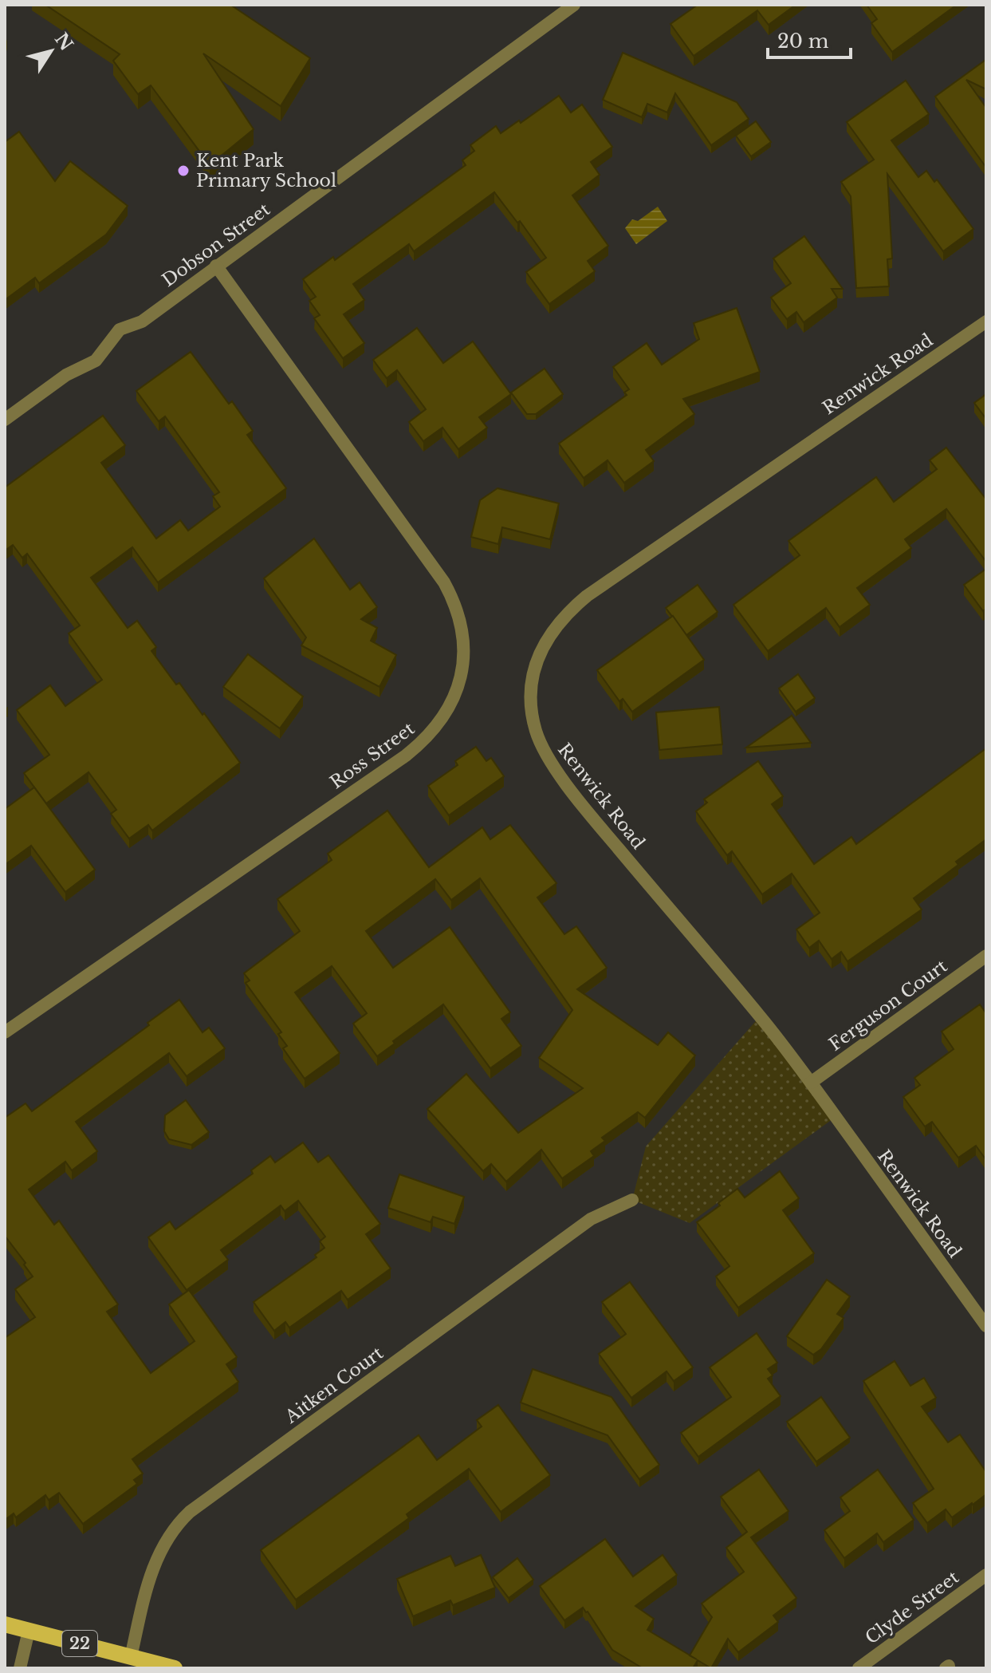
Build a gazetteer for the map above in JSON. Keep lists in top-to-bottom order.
{
  "streets": {
    "main road": ["22"],
    "street": [
      "Dobson Street",
      "Renwick Road",
      "Ross Street",
      "Ferguson Court",
      "Aitken Court",
      "Clyde Street"
    ]
  },
  "crossings": [
    ["Dobson Street", "Ross Street"],
    ["Renwick Road", "Ferguson Court"],
    ["Aitken Court", "22"]
  ],
  "places": ["Kent Park Primary School"],
  "scale_bar": "20 m",
  "north": "top right"
}
